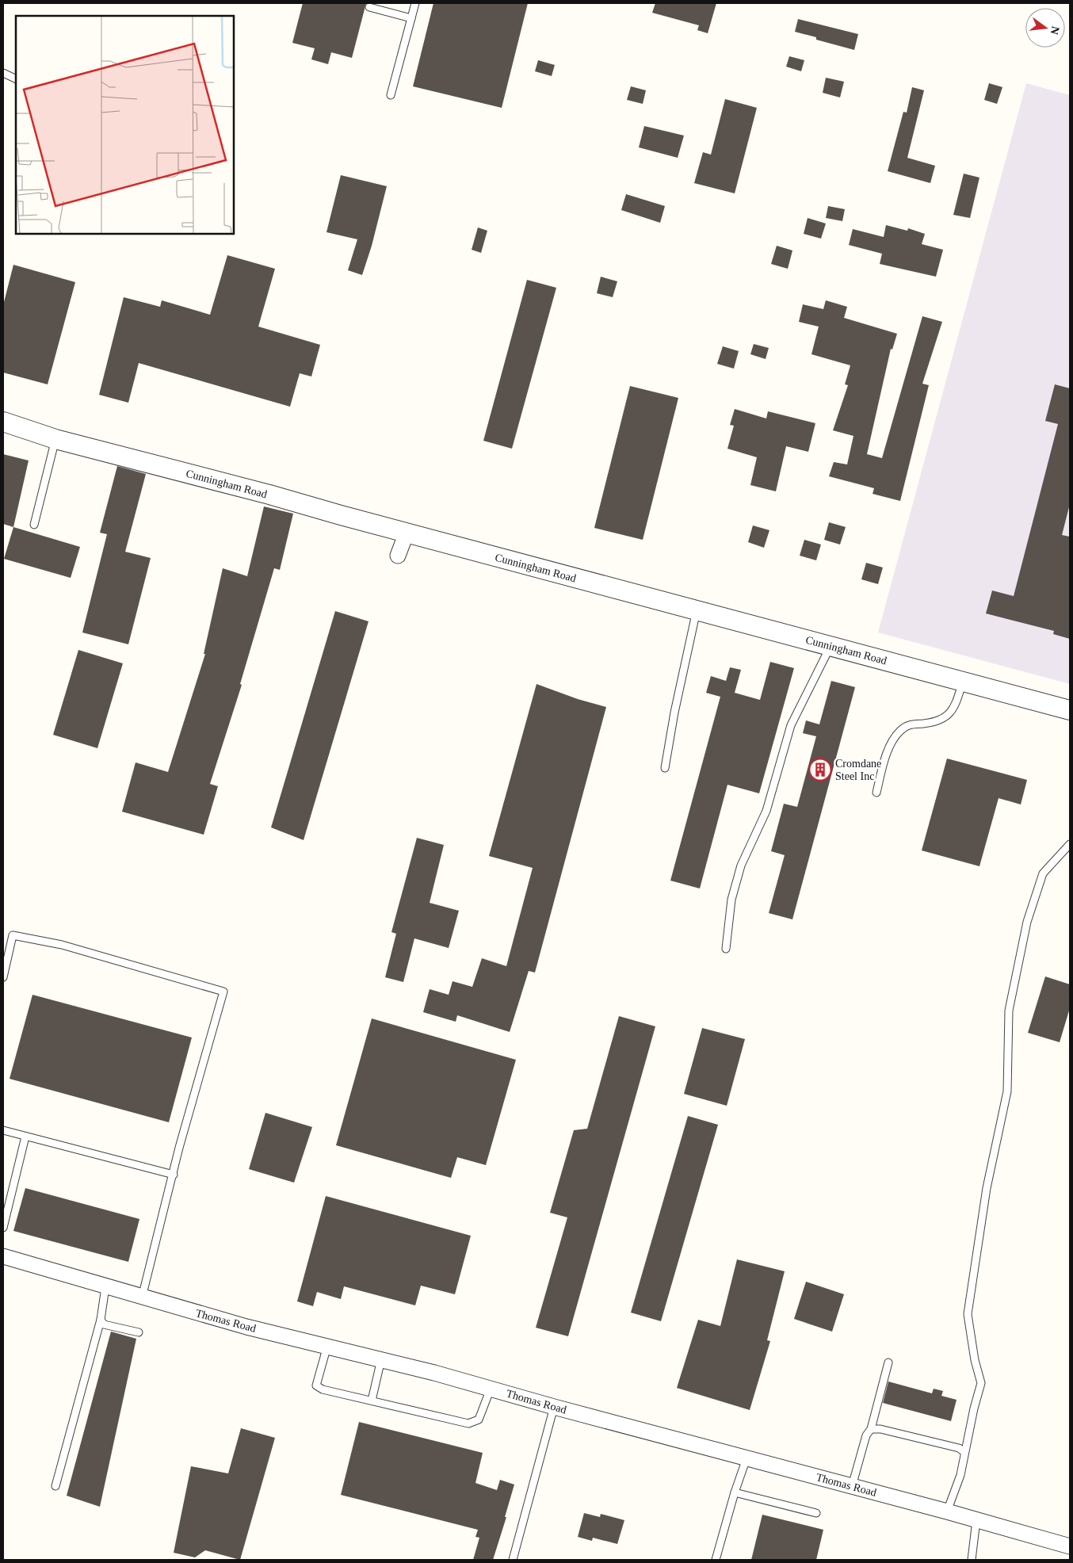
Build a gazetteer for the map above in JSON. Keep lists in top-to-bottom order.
{
  "streets": {
    "street": ["Cunningham Road", "Thomas Road"]
  },
  "places": {
    "building": ["Cromdane Steel Inc"]
  },
  "north": "right"
}
